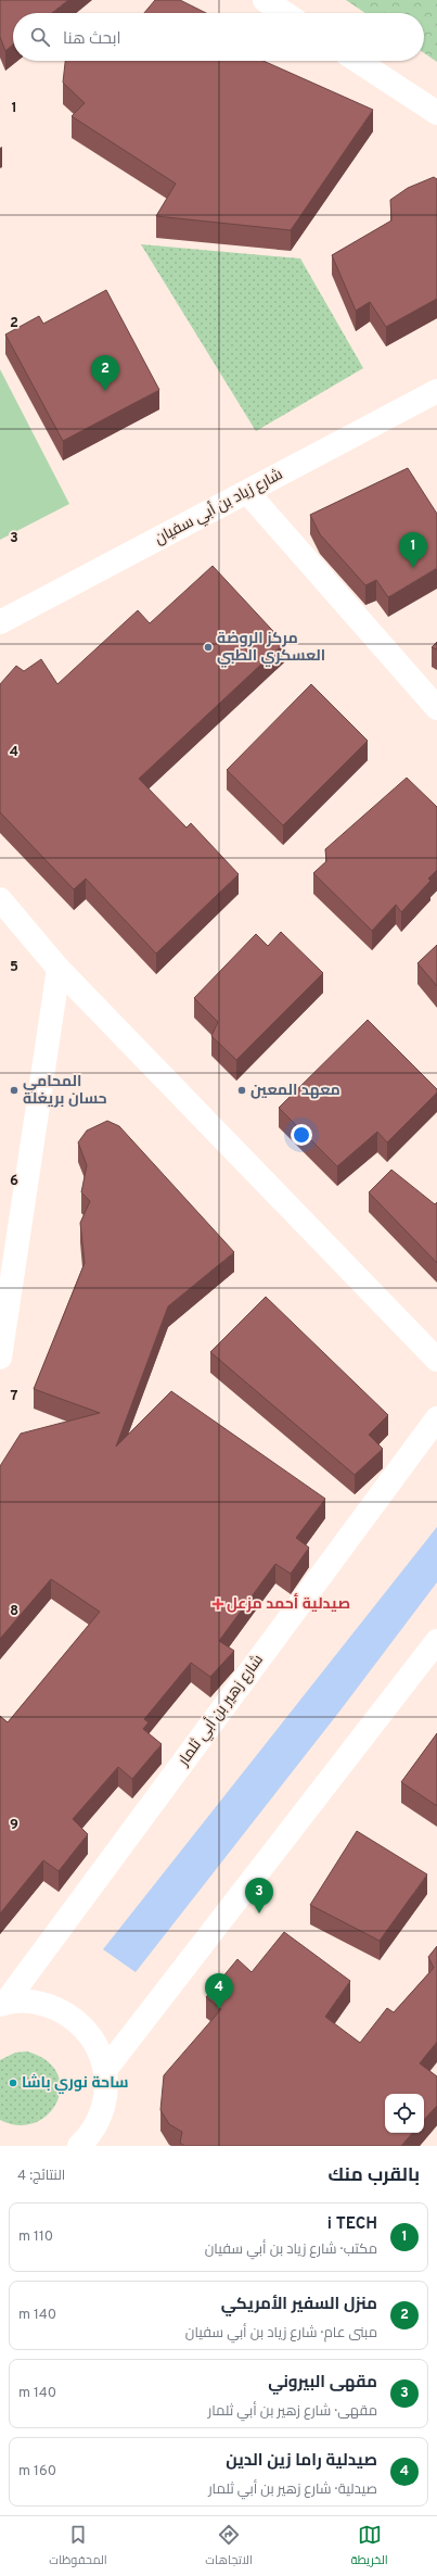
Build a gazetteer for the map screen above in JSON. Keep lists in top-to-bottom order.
{
  "streets": {
    "street": ["شارع زياد بن أبي سفيان", "شارع زهير بن أبي ثلمار"]
  },
  "places": {
    "other": [
      "مركز الروضة العسكري الطبي",
      "المحامي حسان بريغلة",
      "معهد المعين",
      "ساحة نوري باشا"
    ],
    "health": ["صيدلية أحمد مزعل"]
  },
  "page": {
    "search": "ابحث هنا",
    "pins": [
      "2",
      "1",
      "3",
      "4"
    ],
    "heading": ["بالقرب منك", "النتائج: 4"],
    "list": [
      {
        "mark": "1",
        "name": "i TECH",
        "note": "مكتب · شارع زياد بن أبي سفيان",
        "value": "110 m"
      },
      {
        "mark": "2",
        "name": "منزل السفير الأمريكي",
        "note": "مبنى عام · شارع زياد بن أبي سفيان",
        "value": "140 m"
      },
      {
        "mark": "3",
        "name": "مقهى البيروني",
        "note": "مقهى · شارع زهير بن أبي ثلمار",
        "value": "140 m"
      },
      {
        "mark": "4",
        "name": "صيدلية راما زين الدين",
        "note": "صيدلية · شارع زهير بن أبي ثلمار",
        "value": "160 m"
      }
    ],
    "nav": ["الخريطة", "الاتجاهات", "المحفوظات"]
  },
  "grid": {
    "rows": [
      "1",
      "2",
      "3",
      "4",
      "5",
      "6",
      "7",
      "8",
      "9"
    ]
  }
}
